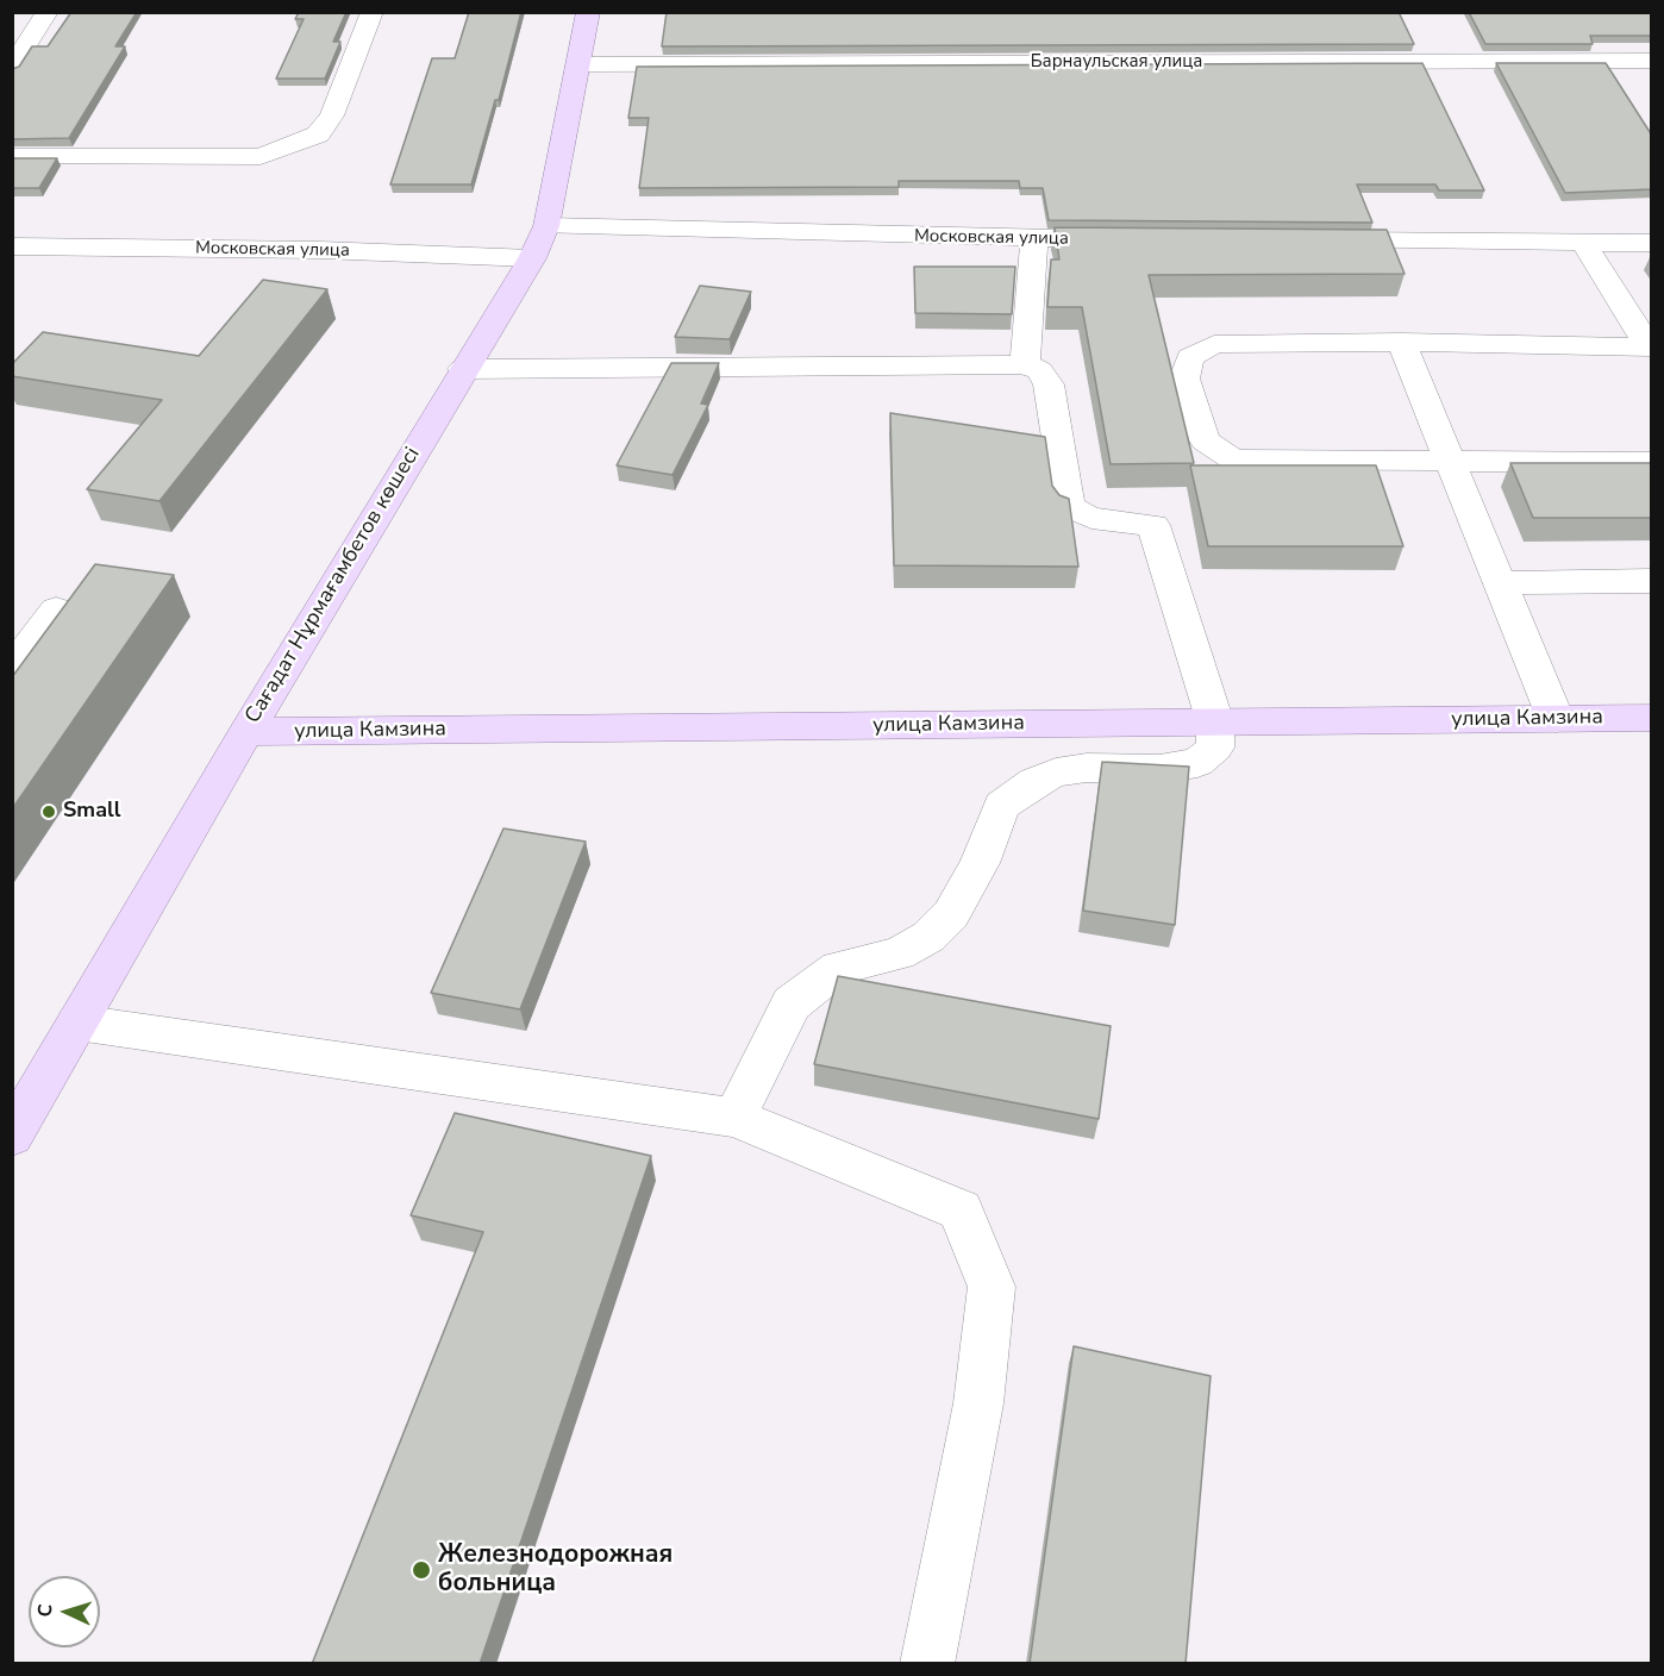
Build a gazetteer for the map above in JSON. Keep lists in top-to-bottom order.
{
  "streets": {
    "main road": ["Сағадат Нұрмағамбетов көшесі", "улица Камзина"],
    "street": ["Барнаульская улица", "Московская улица"]
  },
  "crossings": [
    ["Барнаульская улица", "Сағадат Нұрмағамбетов көшесі"],
    ["Московская улица", "Сағадат Нұрмағамбетов көшесі"],
    ["Сағадат Нұрмағамбетов көшесі", "улица Камзина"]
  ],
  "places": ["Small", "Железнодорожная больница"],
  "north": "left"
}
